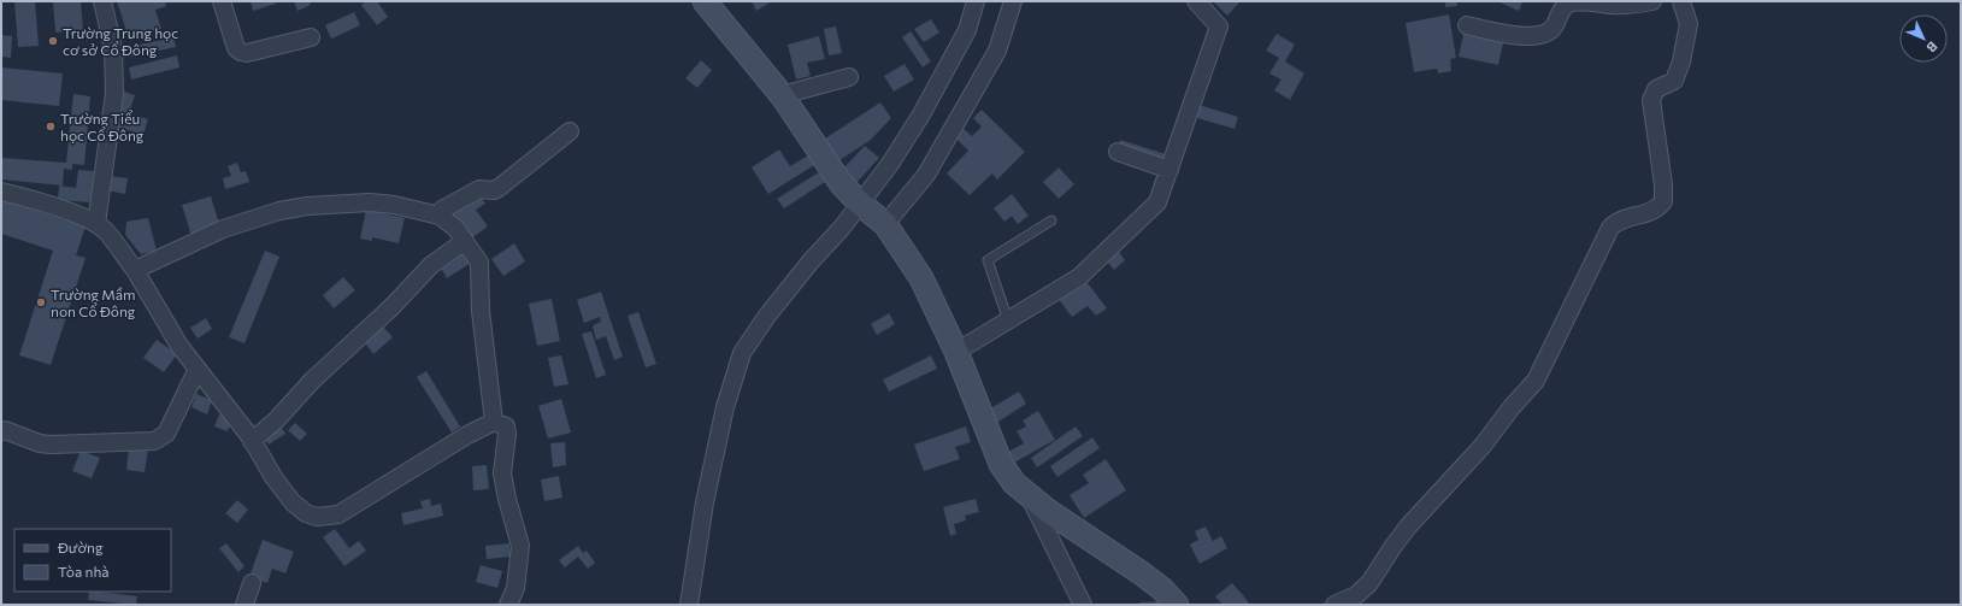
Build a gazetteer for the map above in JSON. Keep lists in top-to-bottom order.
{
  "places": ["Trường Trung học cơ sở Cổ Đông", "Trường Tiểu học Cổ Đông", "Trường Mầm non Cổ Đông"],
  "legend": ["Đường", "Tòa nhà"],
  "north": "bottom right"
}
